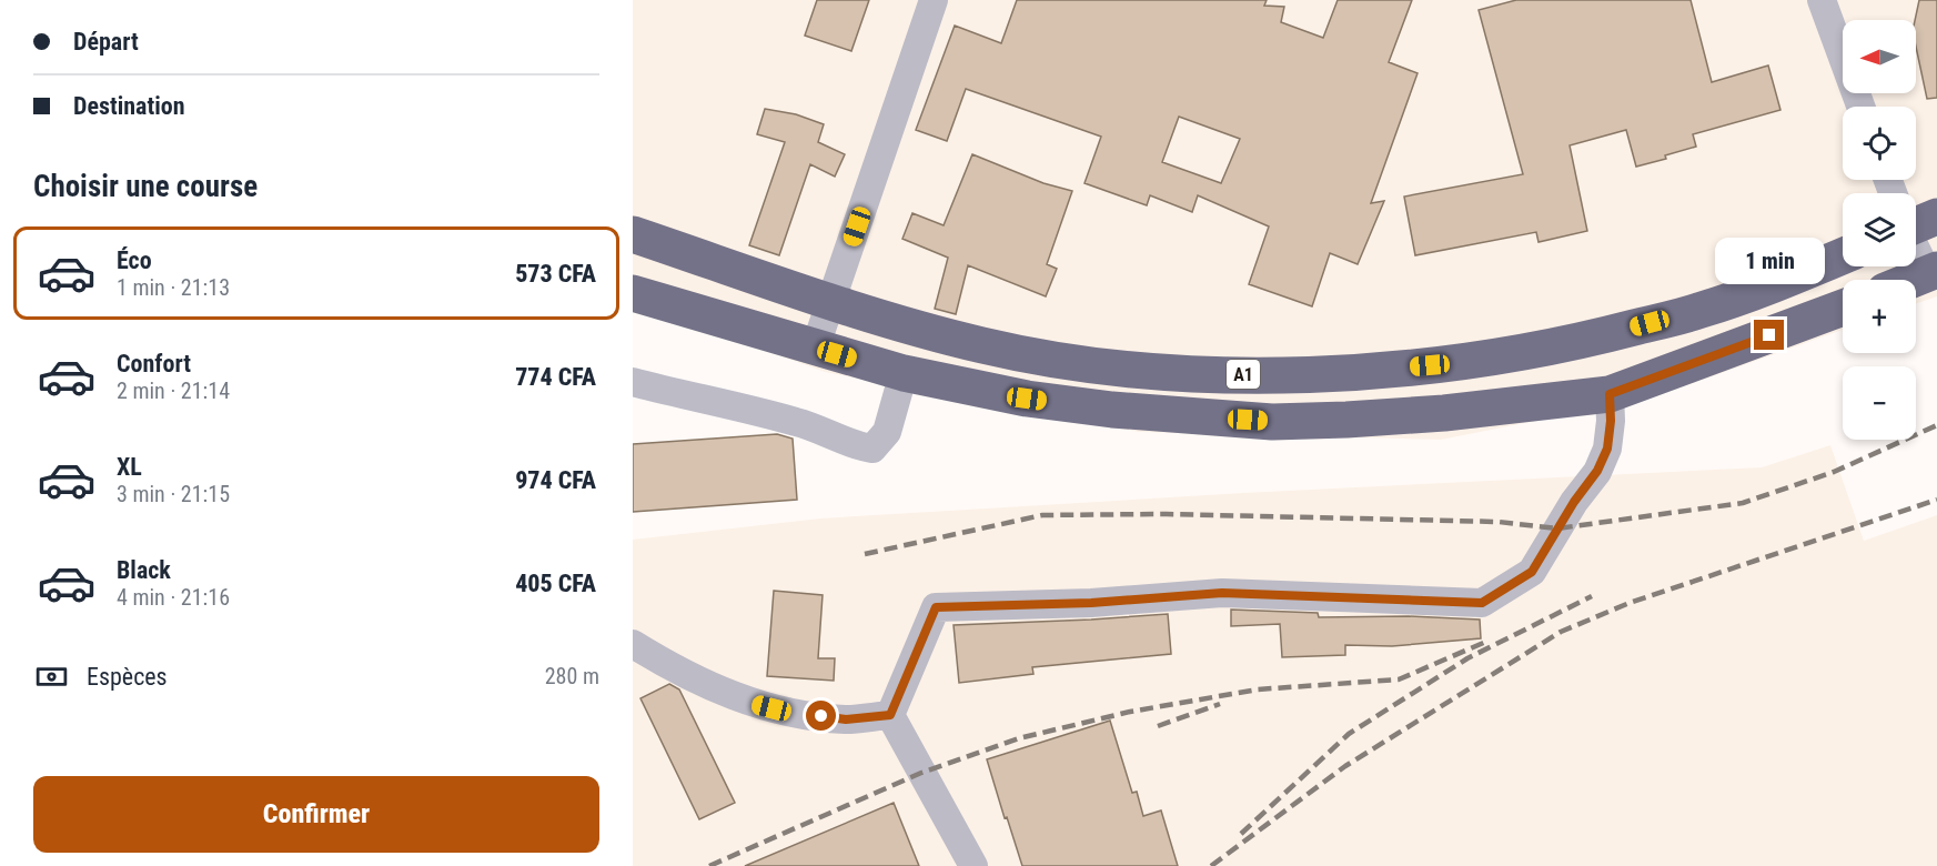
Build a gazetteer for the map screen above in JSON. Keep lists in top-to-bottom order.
{
  "streets": {
    "highway": ["A1"]
  },
  "north": "left",
  "page": {
    "banner": ["Départ", "Destination"],
    "map_buttons": ["+", "−"],
    "heading": "Choisir une course",
    "list": [
      {
        "name": "Éco",
        "note": "1 min · 21:13",
        "value": "573 CFA"
      },
      {
        "name": "Confort",
        "note": "2 min · 21:14",
        "value": "774 CFA"
      },
      {
        "name": "XL",
        "note": "3 min · 21:15",
        "value": "974 CFA"
      },
      {
        "name": "Black",
        "note": "4 min · 21:16",
        "value": "405 CFA"
      }
    ],
    "bubble": "1 min",
    "pay": ["Espèces", "280 m"],
    "buttons": "Confirmer"
  }
}
